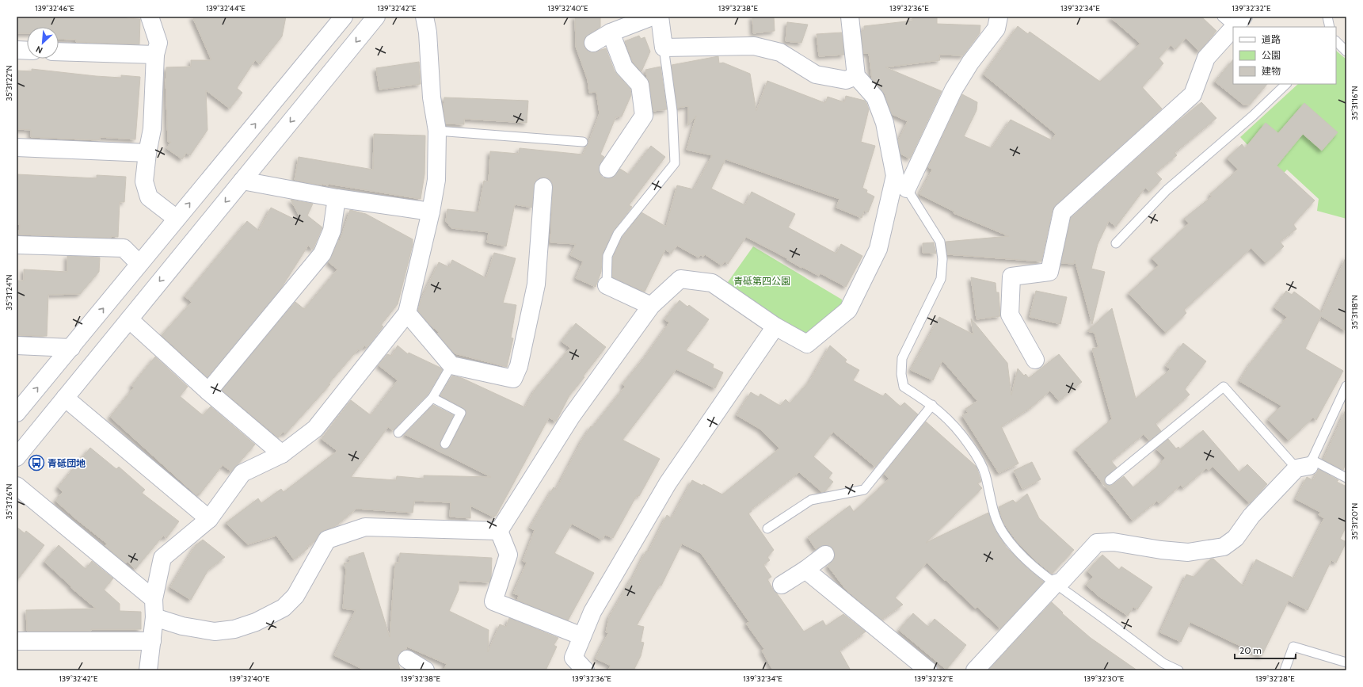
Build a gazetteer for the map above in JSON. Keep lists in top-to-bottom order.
{
  "parks": ["青砥第四公園"],
  "places": {
    "bus stop": ["青砥団地"]
  },
  "legend": ["道路", "公園", "建物"],
  "scale_bar": "20 m",
  "north": "bottom left",
  "coordinates": [
    "139°32'46\"E",
    "139°32'44\"E",
    "139°32'42\"E",
    "139°32'40\"E",
    "139°32'38\"E",
    "139°32'36\"E",
    "139°32'34\"E",
    "139°32'32\"E",
    "35°31'22\"N",
    "35°31'16\"N",
    "35°31'24\"N",
    "35°31'18\"N",
    "35°31'26\"N",
    "35°31'20\"N",
    "139°32'30\"E",
    "139°32'28\"E"
  ]
}
